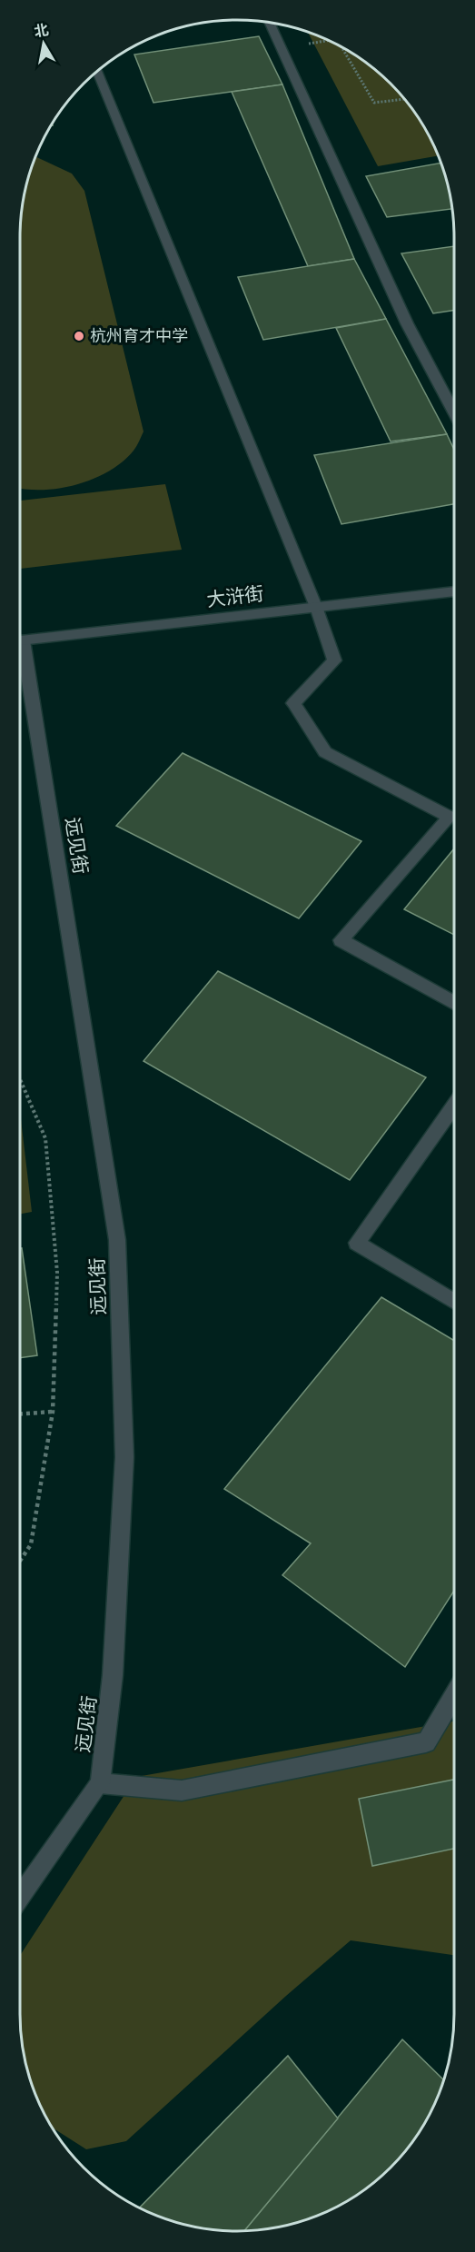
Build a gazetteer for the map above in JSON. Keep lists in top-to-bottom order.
{
  "streets": {
    "street": ["大浒街", "远见街"]
  },
  "places": ["杭州育才中学"],
  "north": "top"
}
